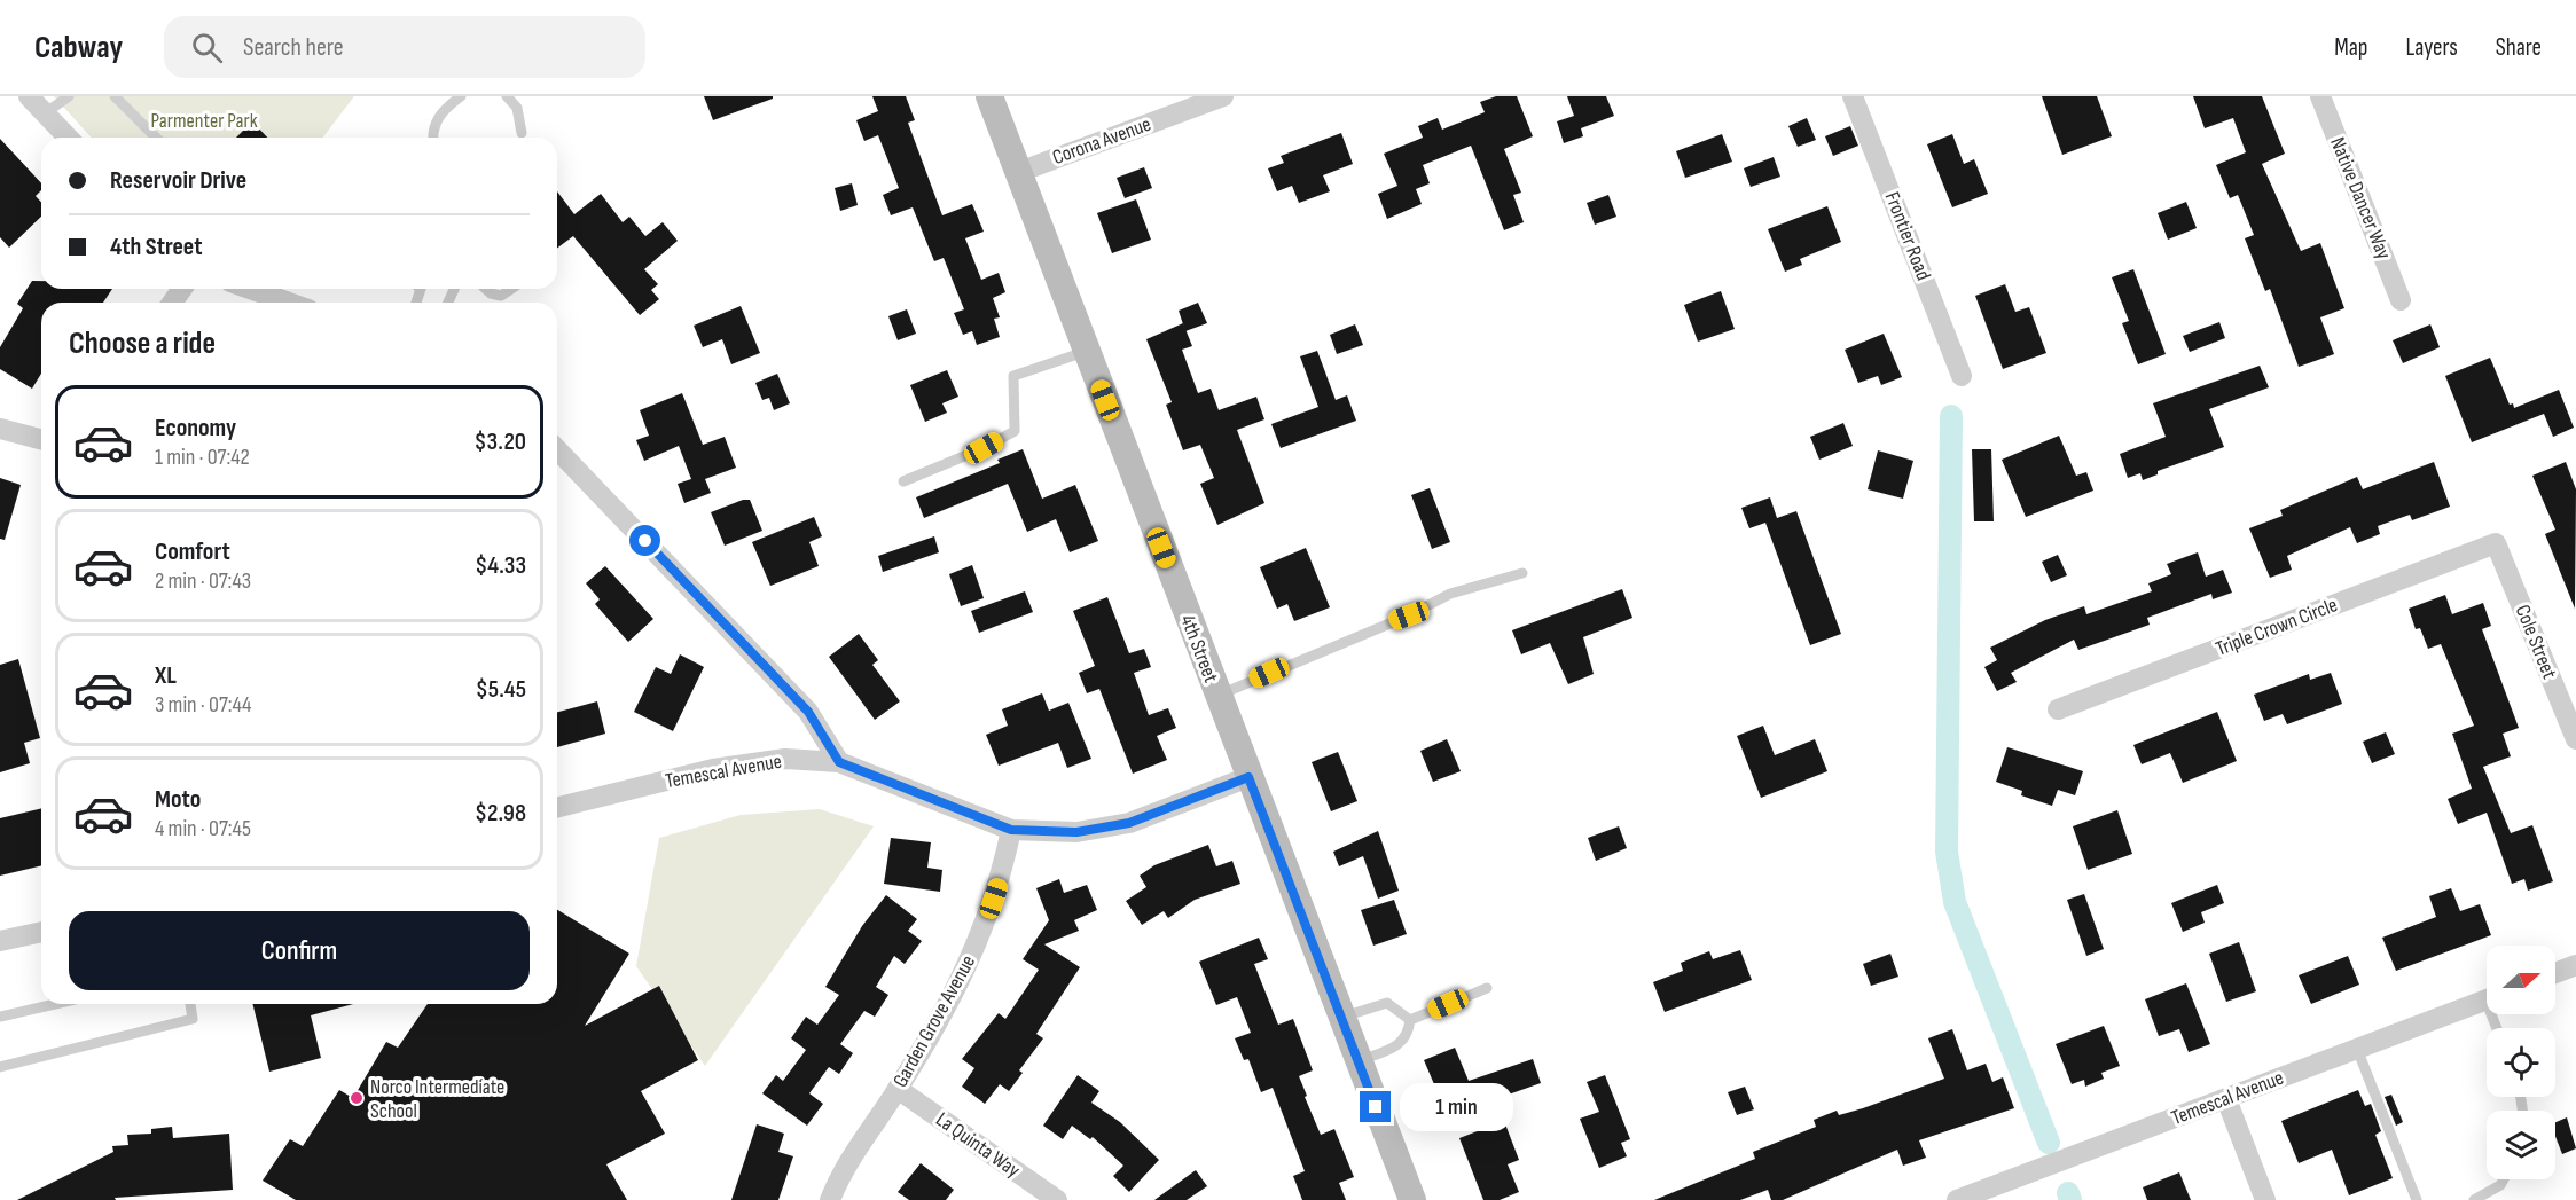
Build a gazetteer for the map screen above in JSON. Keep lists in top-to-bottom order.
{
  "streets": {
    "street": [
      "Corona Avenue",
      "Native Dancer Way",
      "Frontier Road",
      "Triple Crown Circle",
      "Cole Street",
      "4th Street",
      "Temescal Avenue",
      "Garden Grove Avenue",
      "La Quinta Way"
    ]
  },
  "crossings": [
    ["Corona Avenue", "4th Street"],
    ["Triple Crown Circle", "Cole Street"],
    ["4th Street", "Temescal Avenue"],
    ["Temescal Avenue", "Garden Grove Avenue"],
    ["Garden Grove Avenue", "La Quinta Way"]
  ],
  "parks": ["Parmenter Park"],
  "places": ["Norco Intermediate School"],
  "north": "right",
  "page": {
    "header": "Cabway",
    "search": "Search here",
    "nav": ["Map", "Layers", "Share"],
    "banner": ["Reservoir Drive", "4th Street"],
    "heading": "Choose a ride",
    "list": [
      {
        "name": "Economy",
        "note": "1 min · 07:42",
        "value": "$3.20"
      },
      {
        "name": "Comfort",
        "note": "2 min · 07:43",
        "value": "$4.33"
      },
      {
        "name": "XL",
        "note": "3 min · 07:44",
        "value": "$5.45"
      },
      {
        "name": "Moto",
        "note": "4 min · 07:45",
        "value": "$2.98"
      }
    ],
    "buttons": "Confirm",
    "bubble": "1 min"
  }
}
